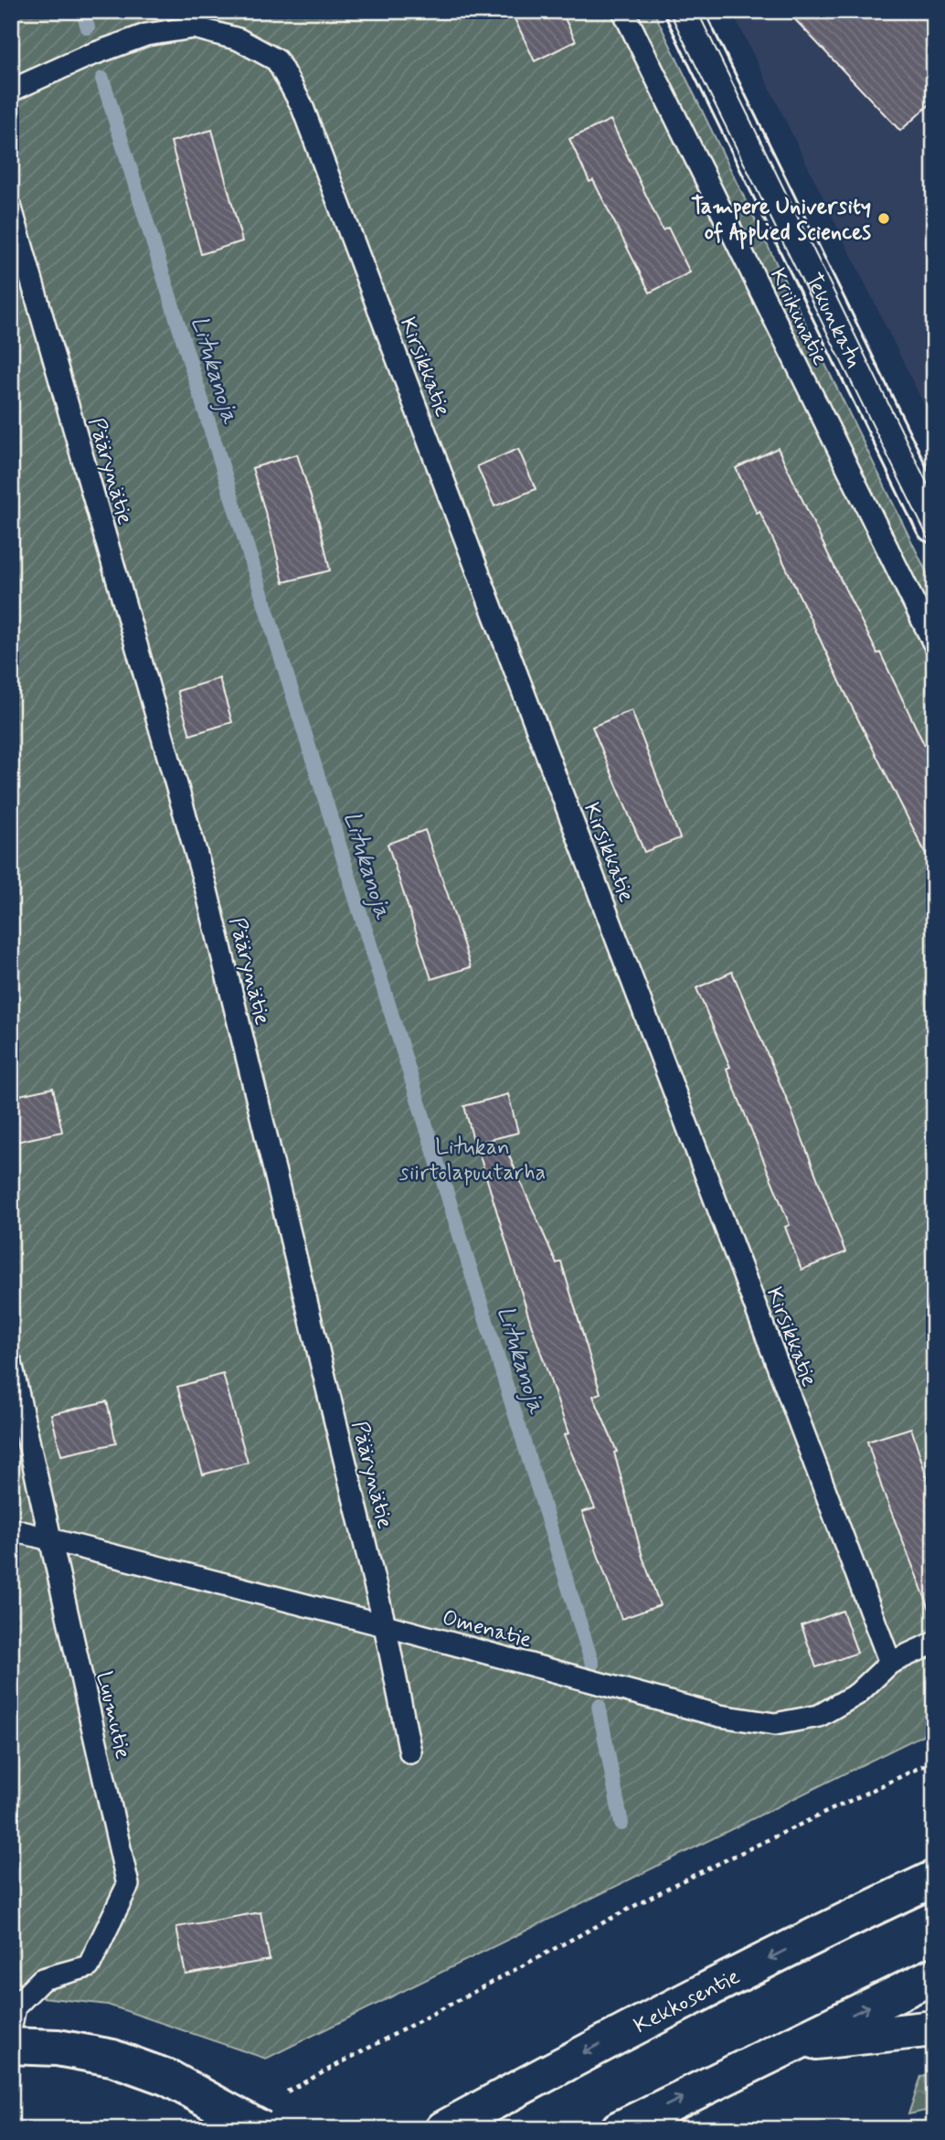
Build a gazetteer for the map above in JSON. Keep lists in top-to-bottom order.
{
  "streets": {
    "main road": ["Tekunkatu", "Kekkosentie"],
    "lane": [
      "Kriikunatie",
      "Kirsikkatie",
      "Päärynätie",
      "Omenatie",
      "Luumutie"
    ]
  },
  "crossings": [
    ["Kirsikkatie", "Omenatie"],
    ["Päärynätie", "Omenatie"],
    ["Omenatie", "Luumutie"]
  ],
  "water": ["Litukanoja"],
  "parks": ["Litukan siirtolapuutarha"],
  "places": ["Tampere University of Applied Sciences"]
}
